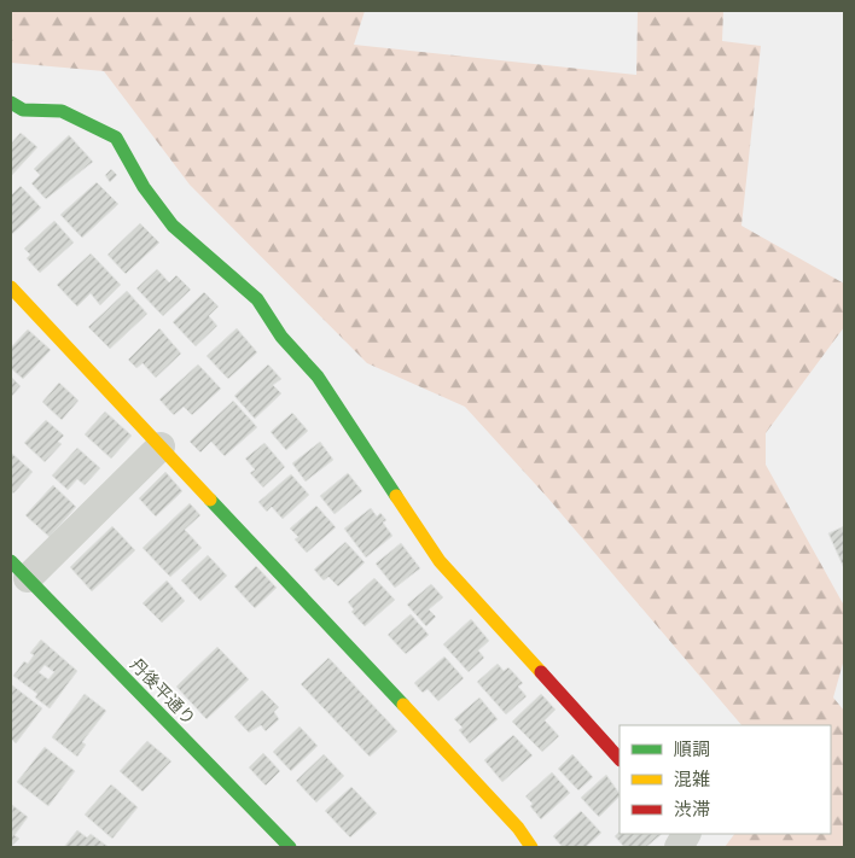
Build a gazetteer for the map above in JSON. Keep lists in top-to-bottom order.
{
  "streets": {
    "street": ["丹後平通り"]
  },
  "legend": ["順調", "混雑", "渋滞"]
}
